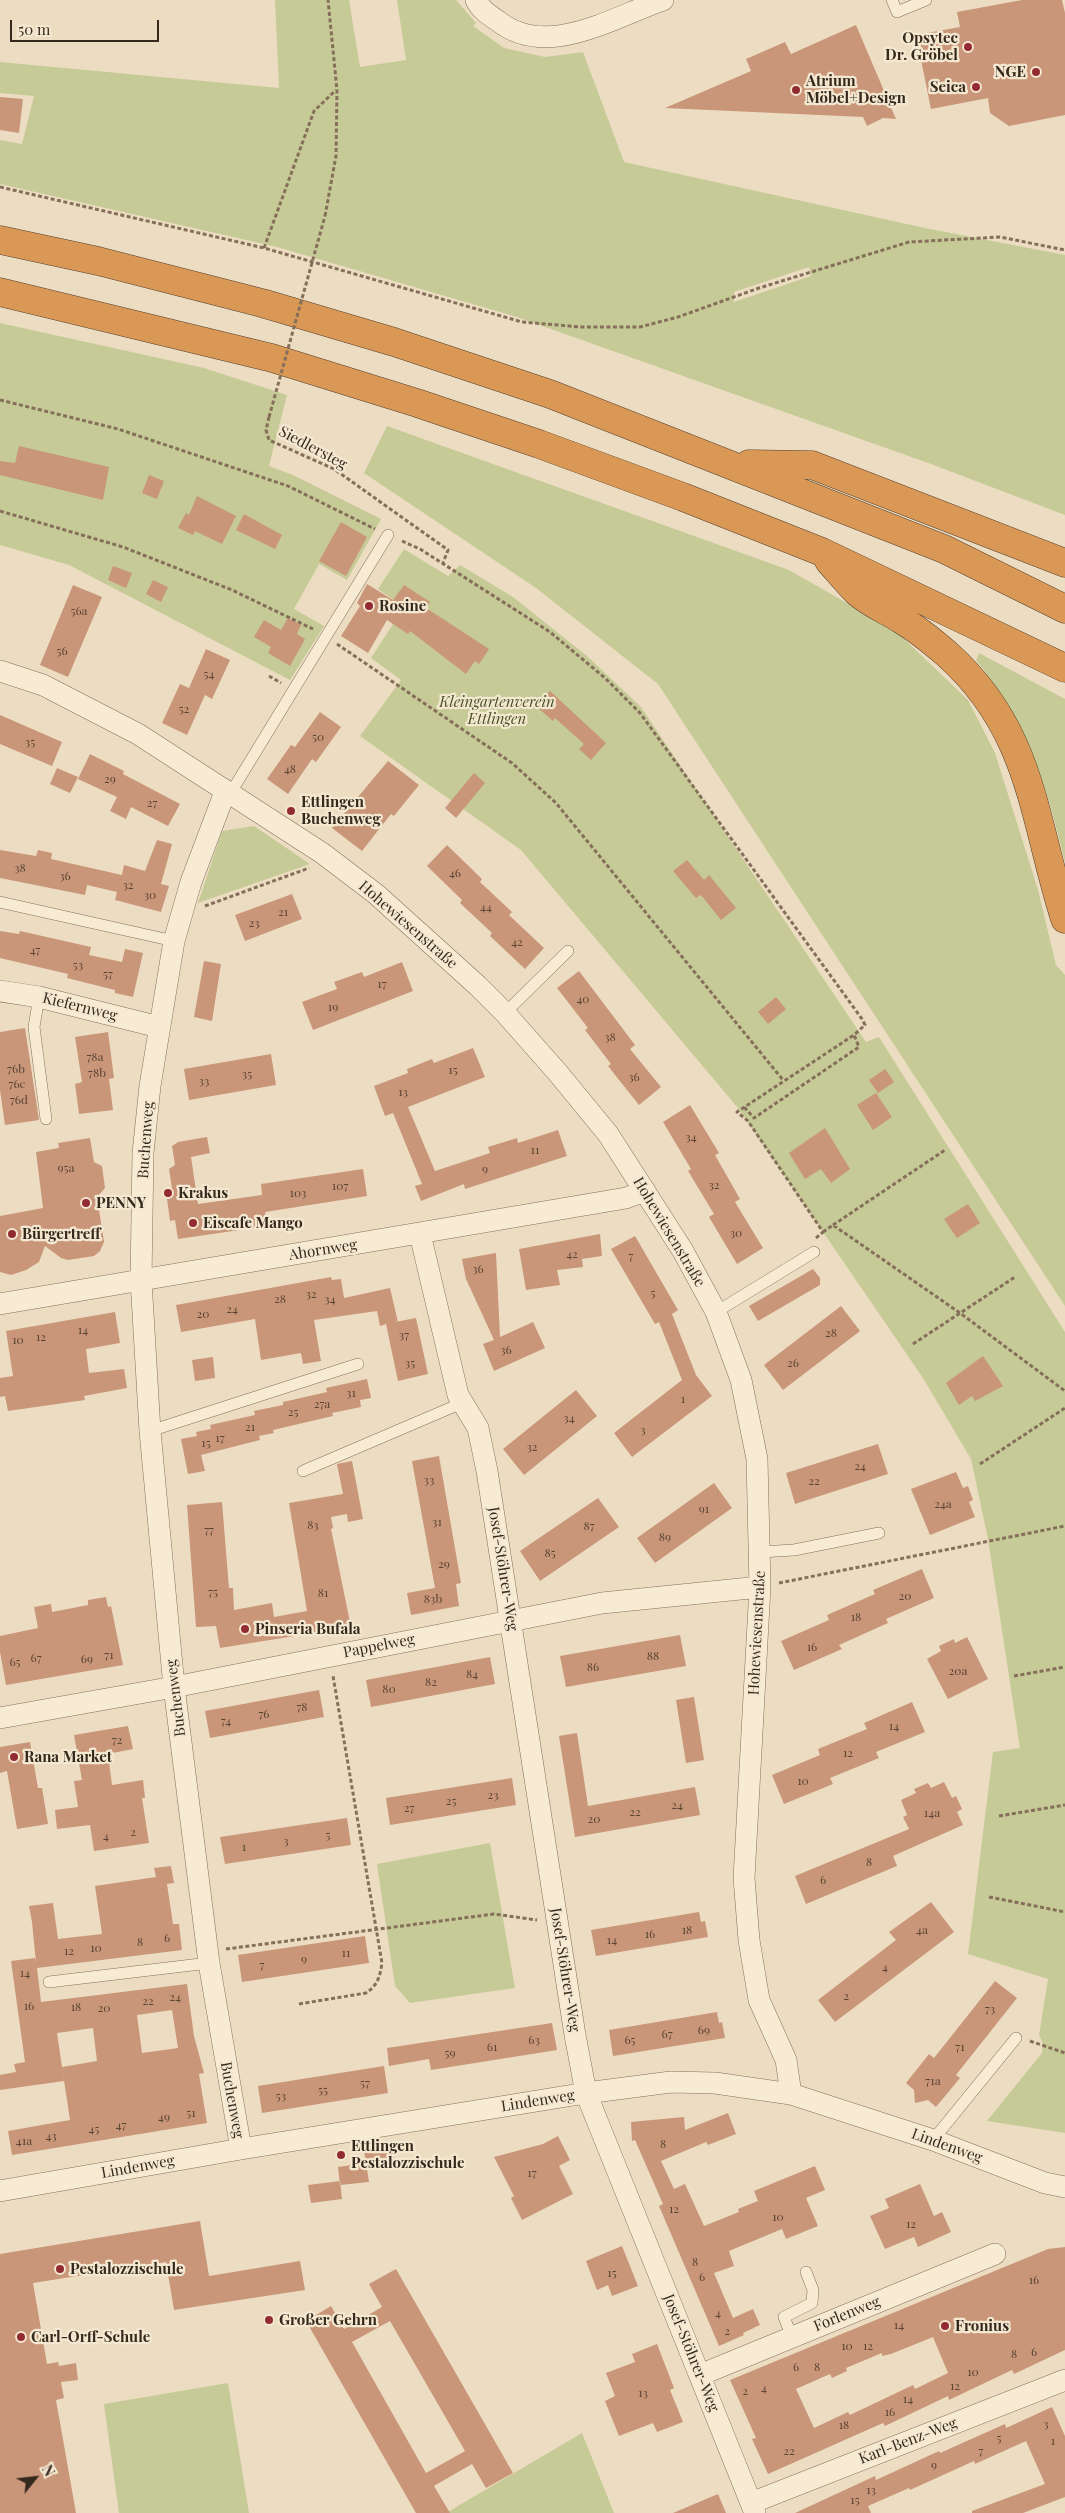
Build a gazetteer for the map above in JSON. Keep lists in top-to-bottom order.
{
  "streets": {
    "street": [
      "Hohewiesenstraße",
      "Kiefernweg",
      "Buchenweg",
      "Ahornweg",
      "Josef-Stöhrer-Weg",
      "Pappelweg",
      "Lindenweg",
      "Forlenweg",
      "Karl-Benz-Weg"
    ],
    "path": ["Siedlersteg"]
  },
  "crossings": [
    ["Hohewiesenstraße", "Buchenweg"],
    ["Hohewiesenstraße", "Ahornweg"],
    ["Hohewiesenstraße", "Pappelweg"],
    ["Hohewiesenstraße", "Lindenweg"],
    ["Kiefernweg", "Buchenweg"],
    ["Buchenweg", "Ahornweg"],
    ["Buchenweg", "Pappelweg"],
    ["Buchenweg", "Lindenweg"],
    ["Ahornweg", "Josef-Stöhrer-Weg"],
    ["Josef-Stöhrer-Weg", "Pappelweg"],
    ["Josef-Stöhrer-Weg", "Lindenweg"],
    ["Josef-Stöhrer-Weg", "Forlenweg"],
    ["Josef-Stöhrer-Weg", "Karl-Benz-Weg"]
  ],
  "parks": ["Kleingartenverein Ettlingen"],
  "places": [
    "Opsytec Dr. Gröbel",
    "NGE",
    "Seica",
    "Atrium Möbel+Design",
    "Rosine",
    "Ettlingen Buchenweg",
    "Krakus",
    "PENNY",
    "Eiscafe Mango",
    "Bürgertreff",
    "Pinseria Bufala",
    "Rana Market",
    "Ettlingen Pestalozzischule",
    "Pestalozzischule",
    "Großer Gehrn",
    "Fronius",
    "Carl-Orff-Schule"
  ],
  "house_numbers": [
    "56a",
    "56",
    "54",
    "52",
    "50",
    "35",
    "48",
    "29",
    "27",
    "38",
    "46",
    "36",
    "32",
    "30",
    "44",
    "21",
    "23",
    "42",
    "47",
    "53",
    "57",
    "17",
    "40",
    "19",
    "38",
    "78a",
    "76b",
    "15",
    "78b",
    "35",
    "36",
    "33",
    "76c",
    "13",
    "76d",
    "34",
    "11",
    "95a",
    "9",
    "32",
    "107",
    "103",
    "30",
    "42",
    "7",
    "36",
    "5",
    "32",
    "28",
    "34",
    "24",
    "20",
    "14",
    "28",
    "37",
    "12",
    "10",
    "36",
    "35",
    "26",
    "31",
    "1",
    "27a",
    "25",
    "34",
    "21",
    "3",
    "17",
    "15",
    "32",
    "24",
    "33",
    "22",
    "24a",
    "91",
    "31",
    "83",
    "87",
    "77",
    "89",
    "85",
    "29",
    "75",
    "81",
    "20",
    "83b",
    "18",
    "16",
    "71",
    "88",
    "67",
    "69",
    "65",
    "86",
    "20a",
    "84",
    "82",
    "80",
    "78",
    "76",
    "74",
    "14",
    "72",
    "12",
    "10",
    "23",
    "25",
    "24",
    "27",
    "22",
    "14a",
    "20",
    "2",
    "5",
    "4",
    "3",
    "1",
    "8",
    "6",
    "18",
    "4a",
    "16",
    "6",
    "14",
    "8",
    "10",
    "12",
    "11",
    "9",
    "7",
    "4",
    "14",
    "2",
    "24",
    "22",
    "16",
    "18",
    "20",
    "73",
    "69",
    "67",
    "63",
    "65",
    "61",
    "71",
    "59",
    "71a",
    "57",
    "55",
    "53",
    "51",
    "49",
    "47",
    "45",
    "43",
    "41a",
    "8",
    "17",
    "12",
    "10",
    "12",
    "8",
    "15",
    "6",
    "16",
    "4",
    "14",
    "2",
    "10",
    "12",
    "6",
    "8",
    "6",
    "8",
    "10",
    "12",
    "4",
    "2",
    "13",
    "14",
    "16",
    "3",
    "18",
    "5",
    "1",
    "22",
    "7",
    "9",
    "13",
    "15"
  ],
  "scale_bar": "50 m",
  "north": "top right"
}
